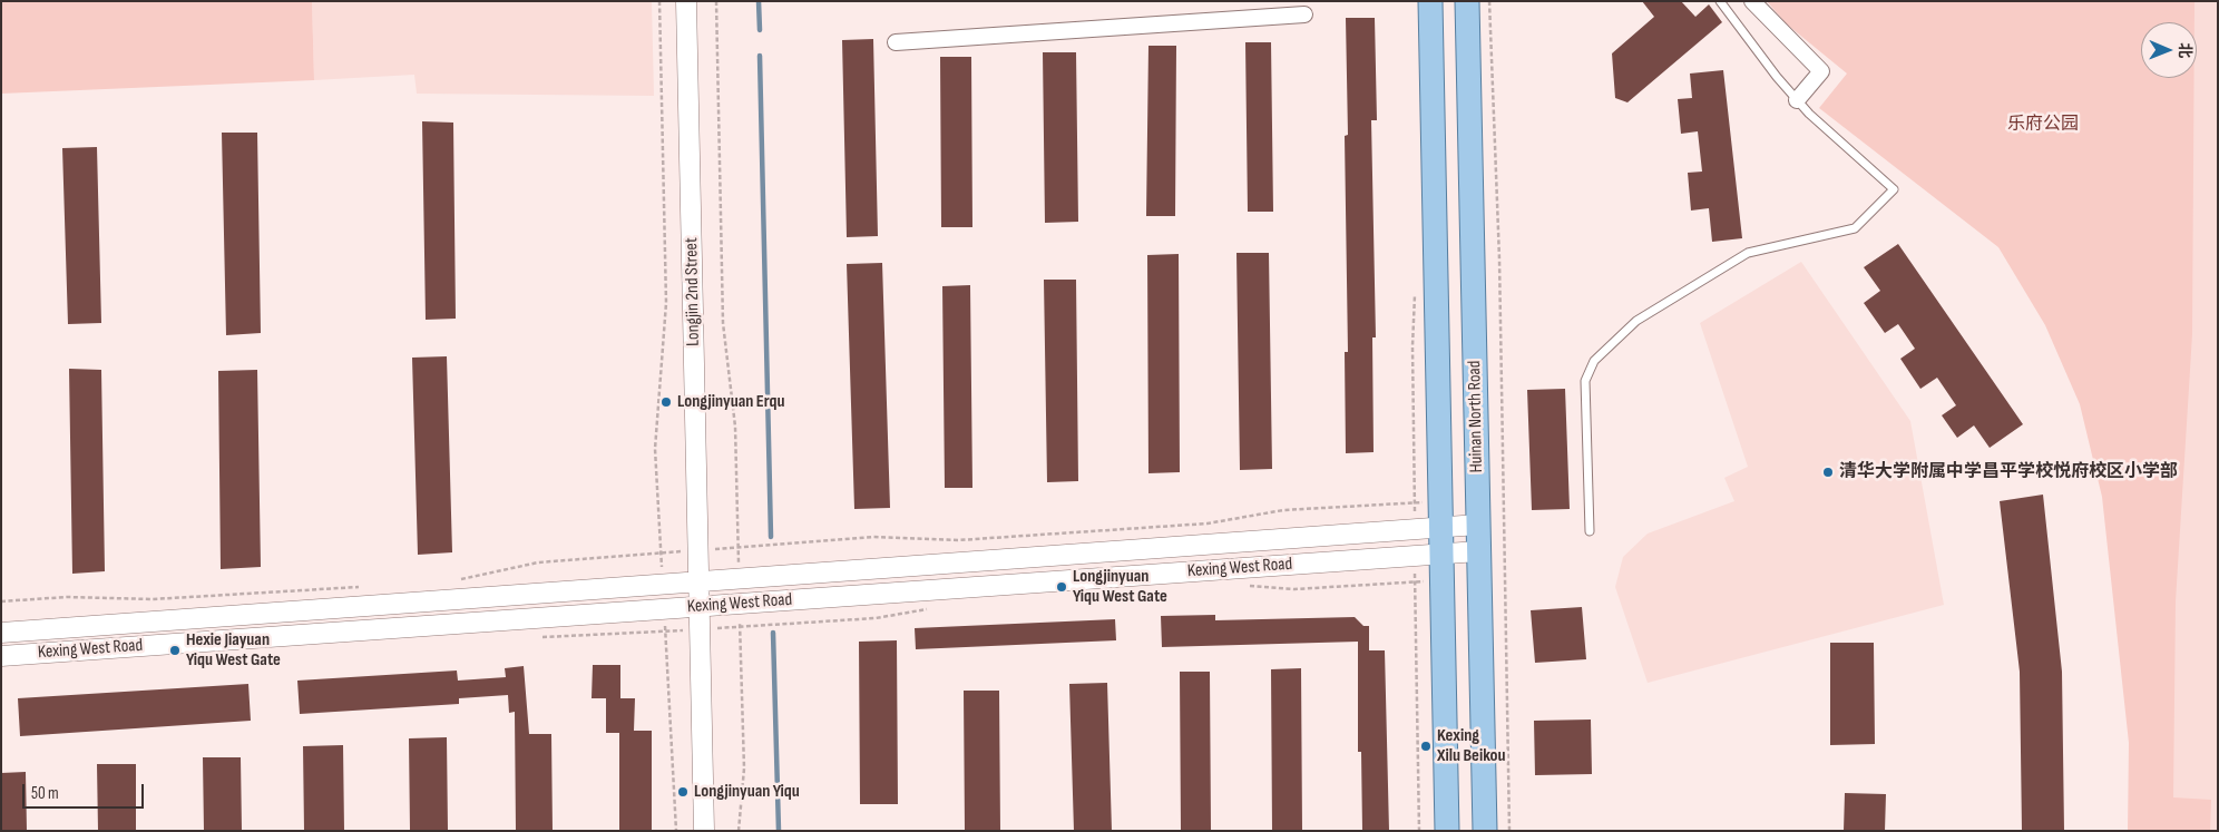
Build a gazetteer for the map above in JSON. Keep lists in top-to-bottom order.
{
  "streets": {
    "main road": ["Huinan North Road"],
    "street": ["Longjin 2nd Street", "Kexing West Road"]
  },
  "crossings": [
    ["Longjin 2nd Street", "Kexing West Road"],
    ["Huinan North Road", "Kexing West Road"]
  ],
  "parks": ["乐府公园"],
  "places": [
    "Longjinyuan Erqu",
    "清华大学附属中学昌平学校悦府校区小学部",
    "Longjinyuan Yiqu West Gate",
    "Hexie Jiayuan Yiqu West Gate",
    "Kexing Xilu Beikou",
    "Longjinyuan Yiqu"
  ],
  "scale_bar": "50 m",
  "north": "right"
}
